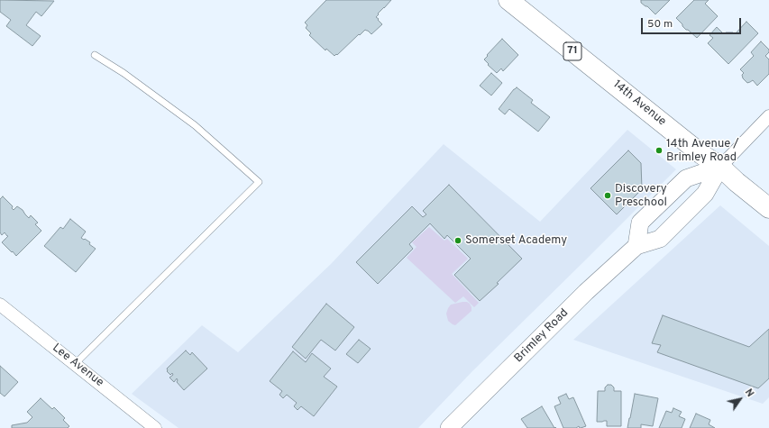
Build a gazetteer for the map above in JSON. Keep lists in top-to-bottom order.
{
  "streets": {
    "main road": ["71", "14th Avenue", "Brimley Road"],
    "street": ["Lee Avenue"]
  },
  "crossings": [
    ["14th Avenue", "Brimley Road"]
  ],
  "places": ["14th Avenue / Brimley Road", "Discovery Preschool", "Somerset Academy"],
  "scale_bar": "50 m",
  "north": "top right"
}
